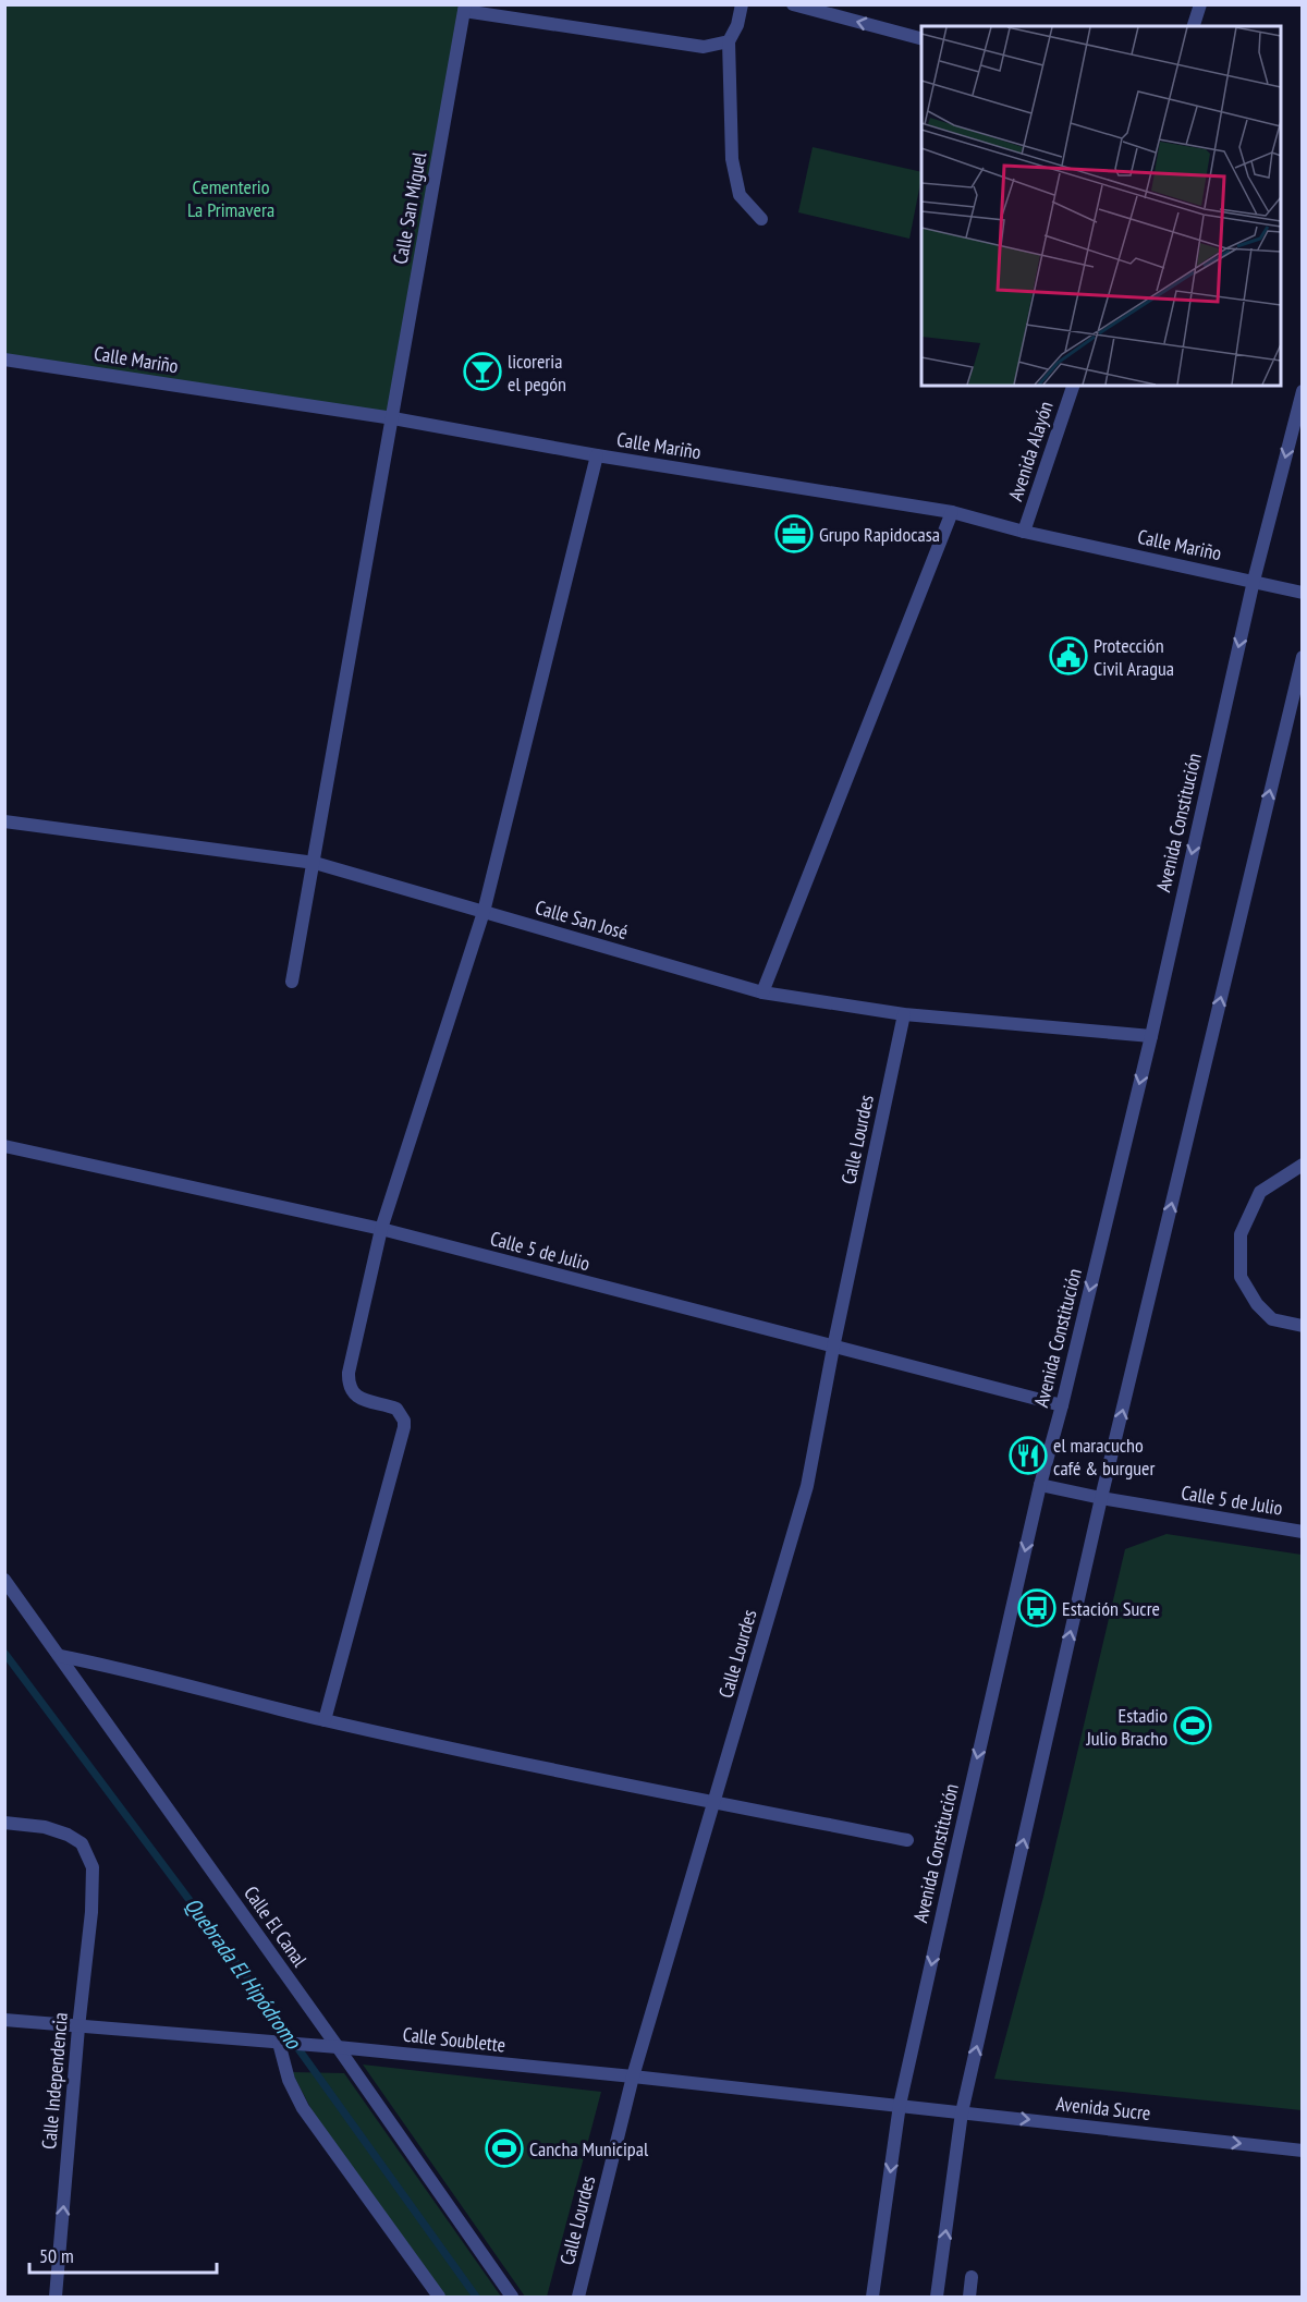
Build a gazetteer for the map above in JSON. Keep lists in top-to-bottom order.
{
  "streets": {
    "street": [
      "Calle San Miguel",
      "Calle Mariño",
      "Avenida Alayón",
      "Avenida Constitución",
      "Calle San José",
      "Calle Lourdes",
      "Calle 5 de Julio",
      "Calle El Canal",
      "Calle Soublette",
      "Calle Independencia",
      "Avenida Sucre"
    ]
  },
  "crossings": [
    ["Calle San Miguel", "Calle Mariño"],
    ["Calle San Miguel", "Calle San José"],
    ["Calle Mariño", "Avenida Alayón"],
    ["Calle Mariño", "Avenida Constitución"],
    ["Avenida Constitución", "Calle San José"],
    ["Avenida Constitución", "Calle 5 de Julio"],
    ["Avenida Constitución", "Calle Soublette"],
    ["Avenida Constitución", "Avenida Sucre"],
    ["Calle San José", "Calle Lourdes"],
    ["Calle Lourdes", "Calle 5 de Julio"],
    ["Calle Lourdes", "Calle Soublette"],
    ["Calle El Canal", "Calle Soublette"],
    ["Calle Soublette", "Calle Independencia"],
    ["Calle Soublette", "Avenida Sucre"]
  ],
  "one_way": ["Calle Independencia", "Avenida Sucre"],
  "water": ["Quebrada El Hipódromo"],
  "parks": ["Cementerio La Primavera"],
  "places": {
    "bar": ["licoreria el pegón"],
    "office": ["Grupo Rapidocasa"],
    "public building": ["Protección Civil Aragua"],
    "restaurant": ["el maracucho café & burguer"],
    "bus stop": ["Estación Sucre"],
    "sports": ["Estadio Julio Bracho", "Cancha Municipal"]
  },
  "scale_bar": "50 m"
}
